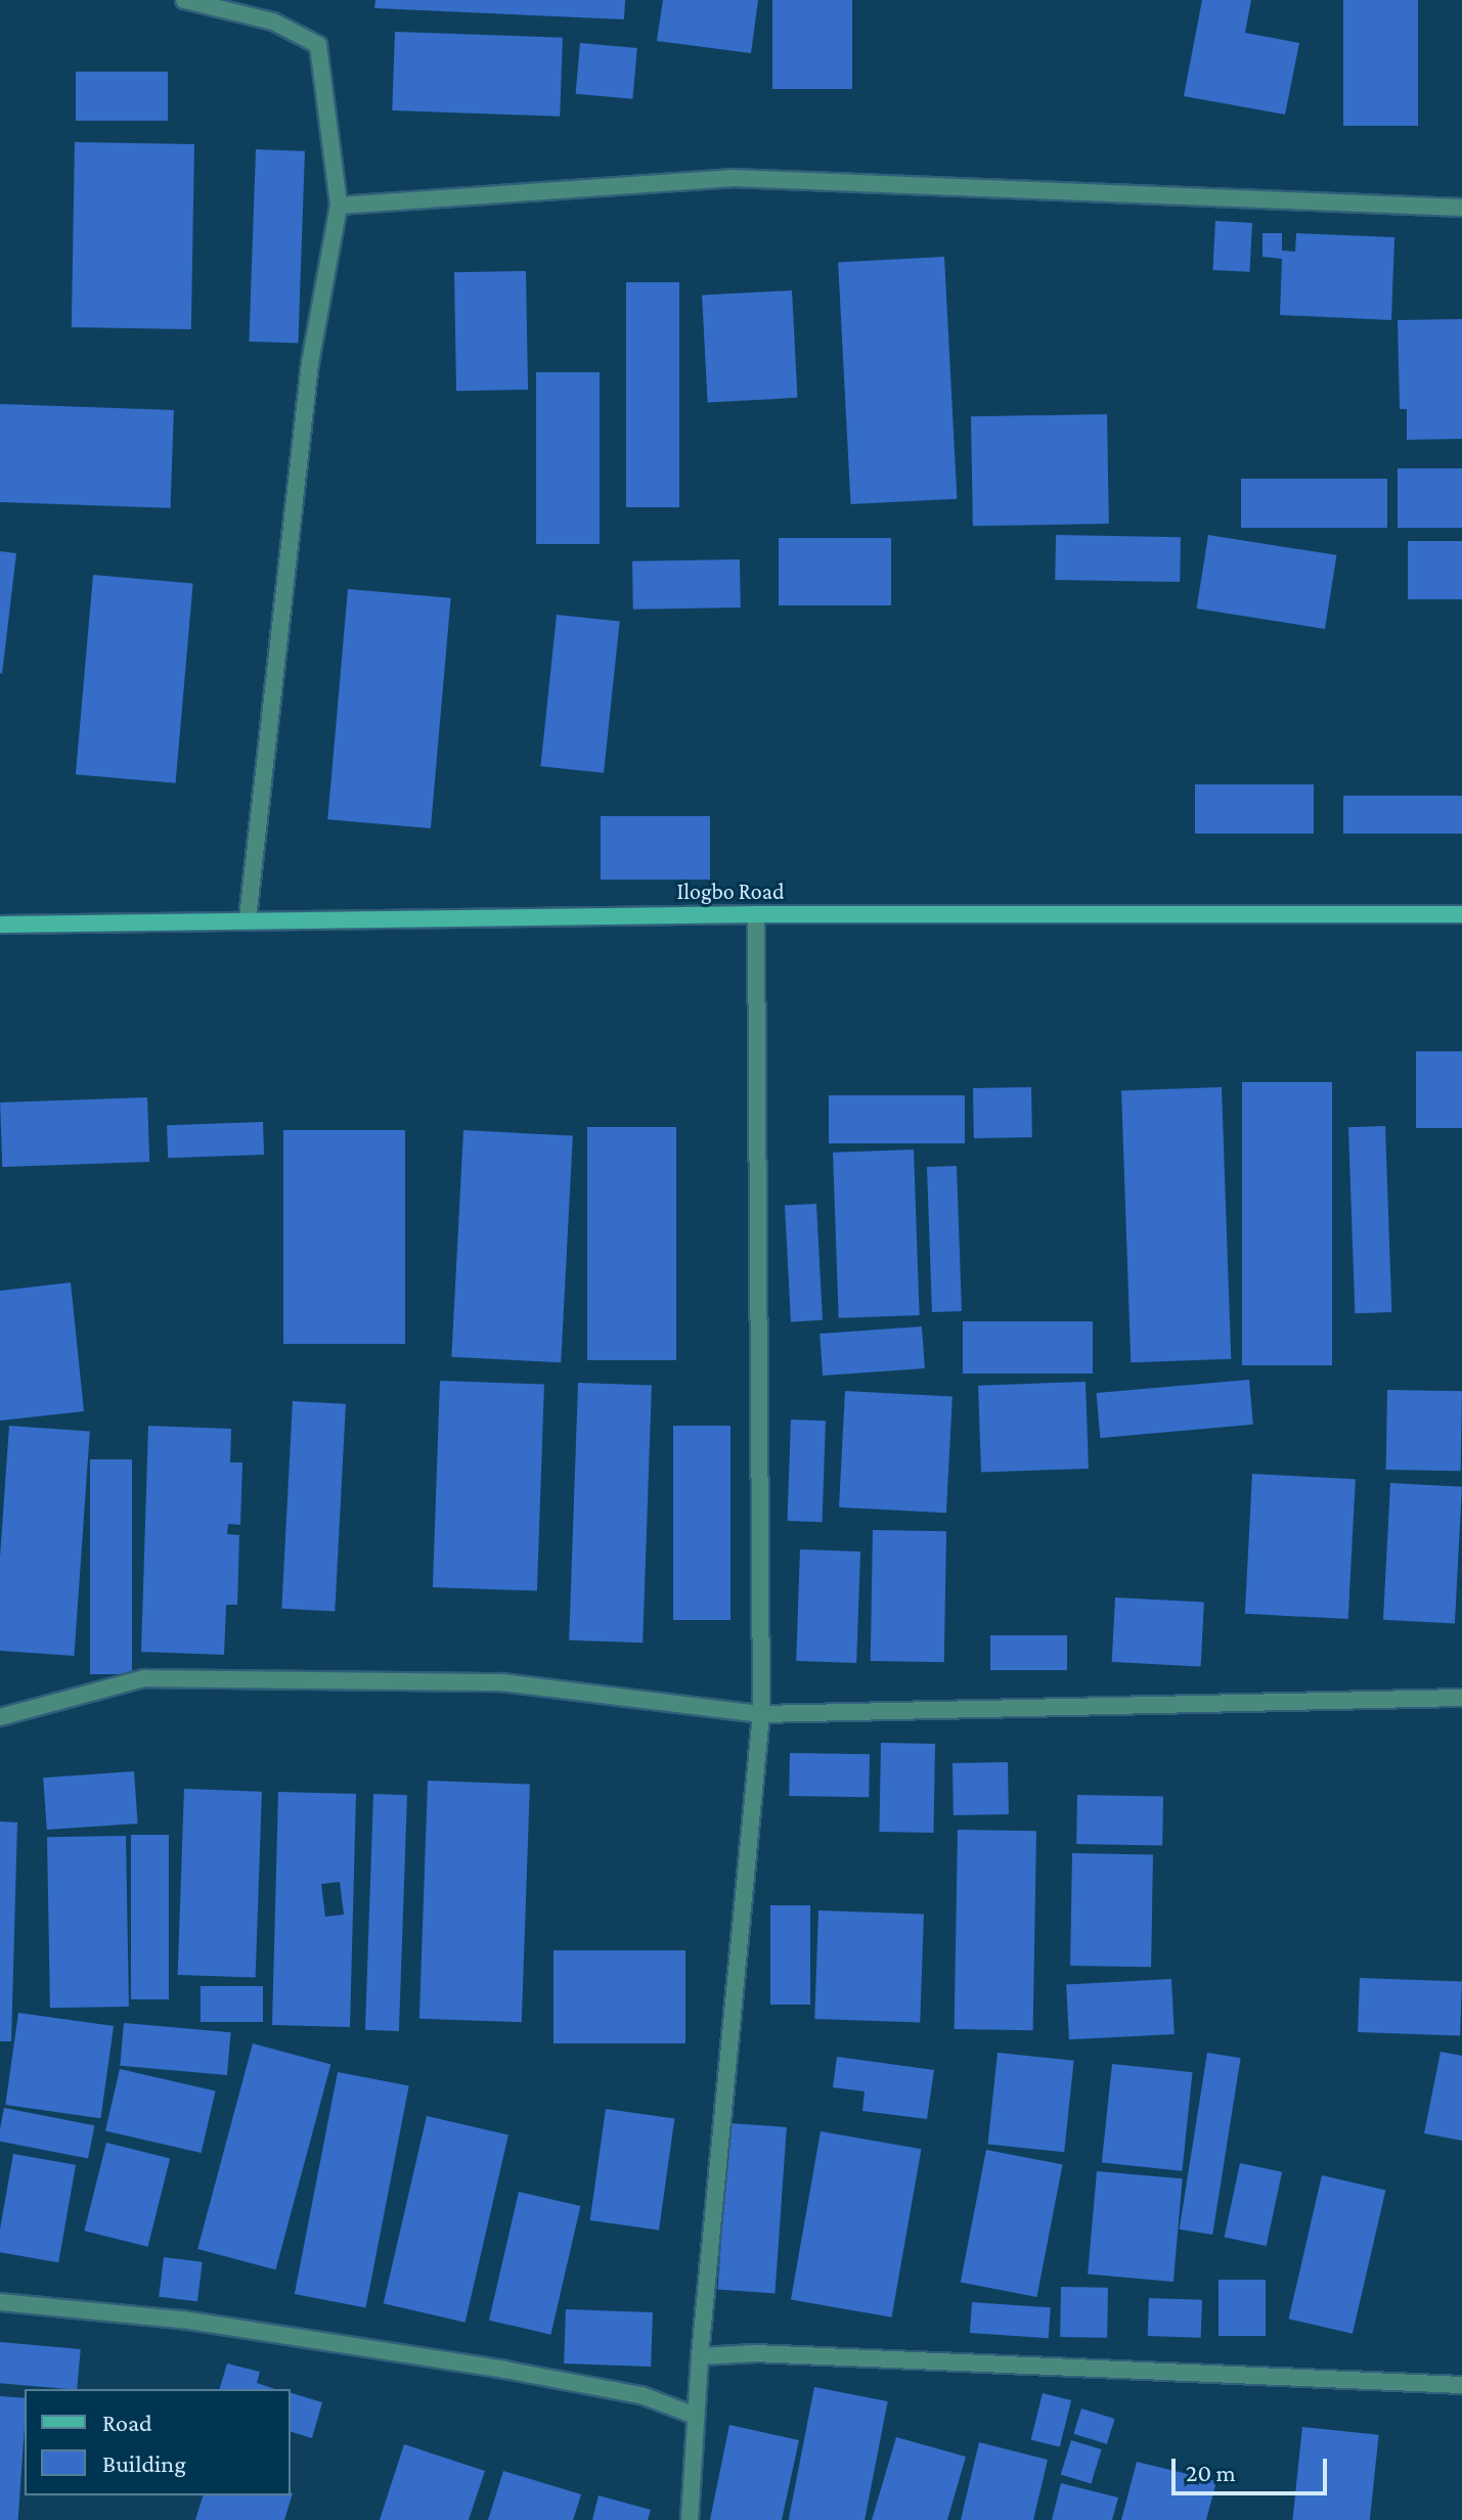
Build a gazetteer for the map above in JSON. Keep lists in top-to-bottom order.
{
  "streets": {
    "main road": ["Ilogbo Road"]
  },
  "legend": ["Road", "Building"],
  "scale_bar": "20 m"
}
